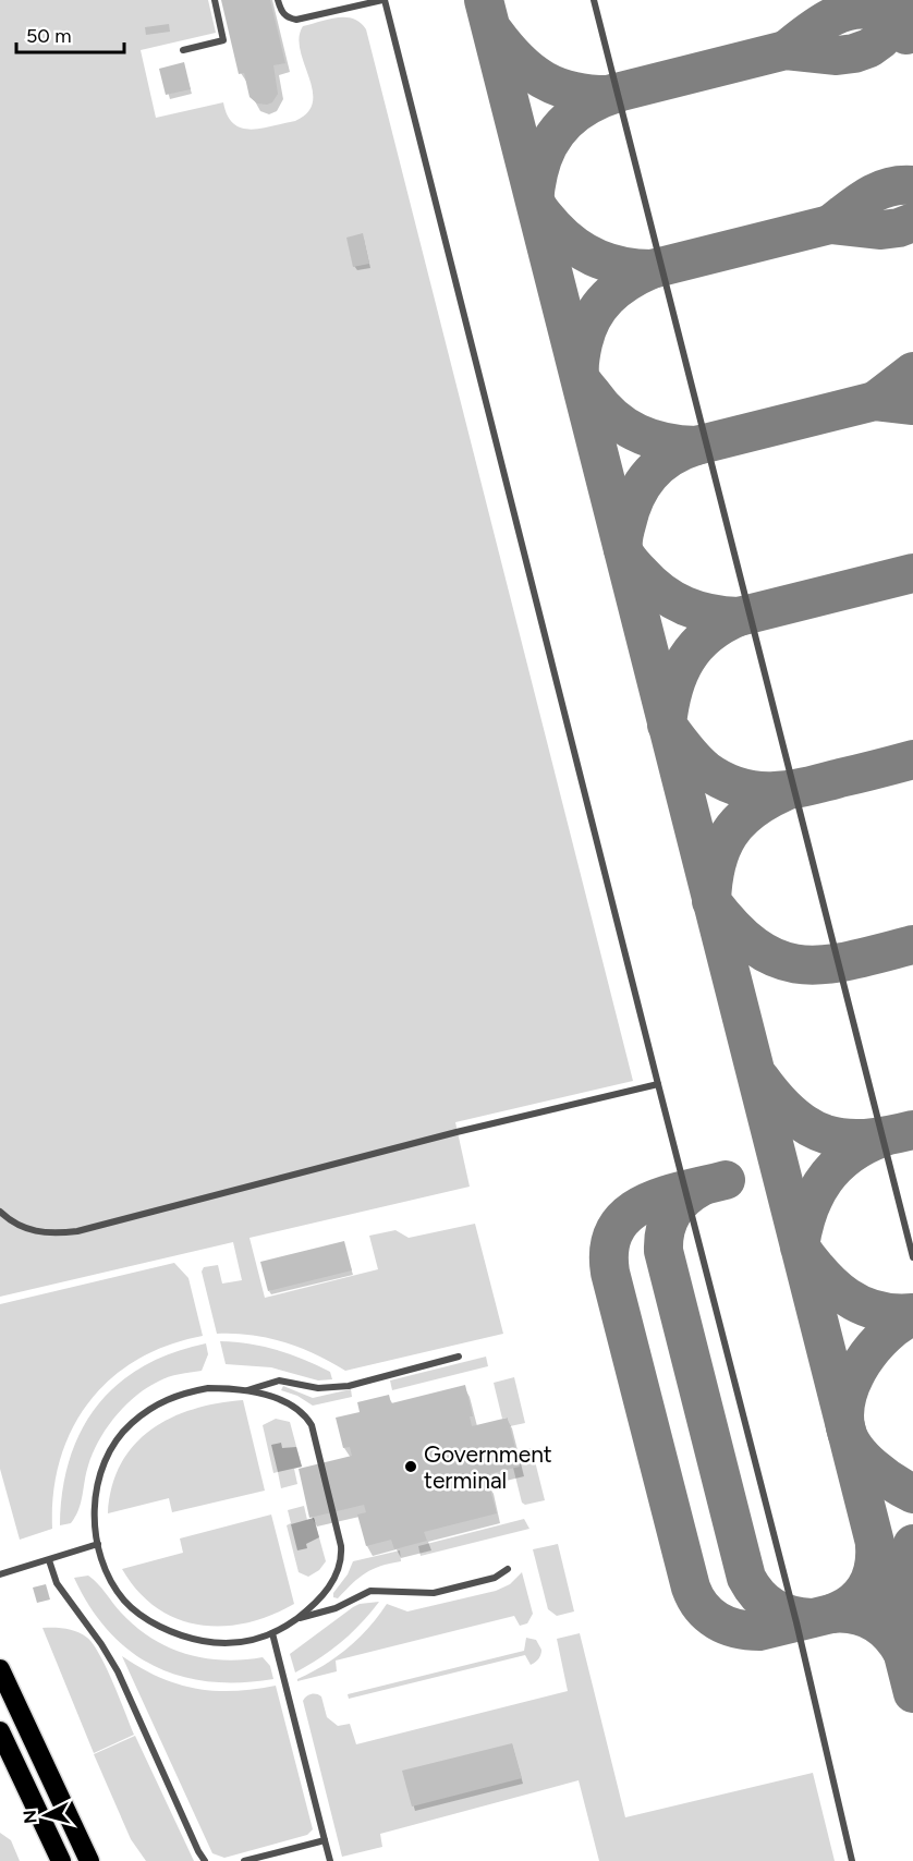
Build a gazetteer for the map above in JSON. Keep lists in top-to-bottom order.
{
  "places": ["Government terminal"],
  "scale_bar": "50 m",
  "north": "left"
}
